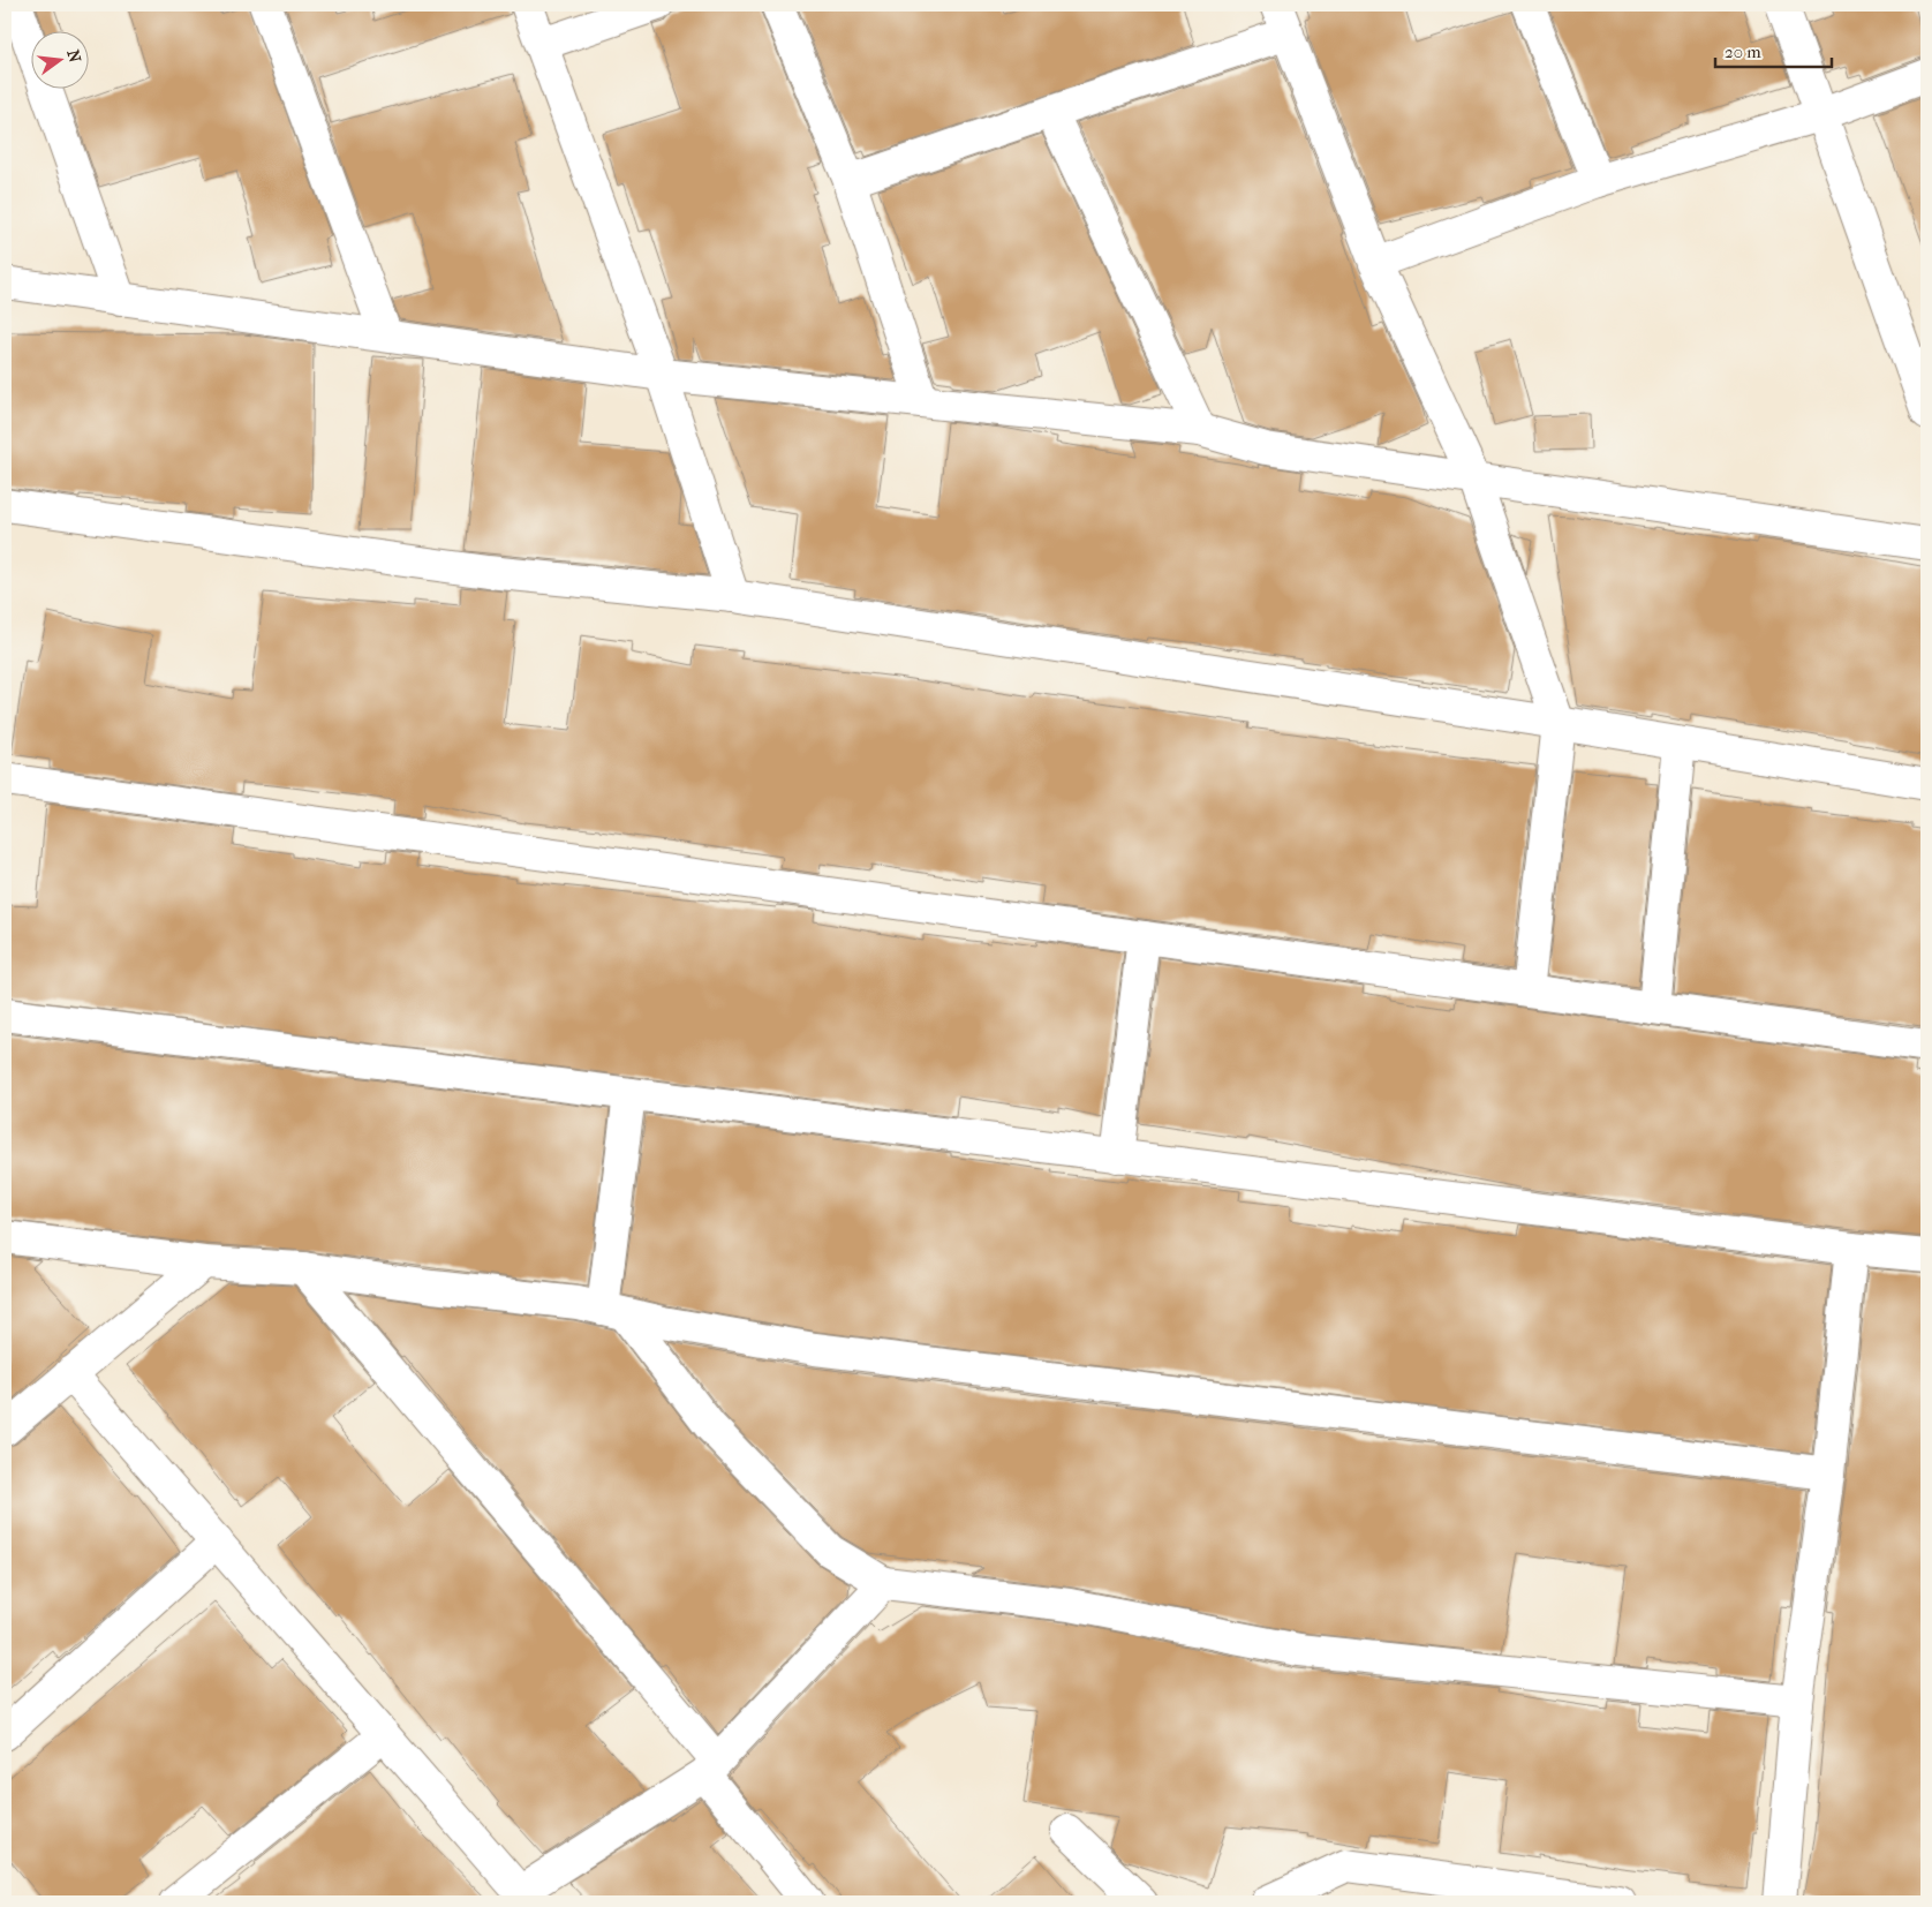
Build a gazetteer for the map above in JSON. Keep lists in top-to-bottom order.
{
  "scale_bar": "20 m",
  "north": "right"
}
